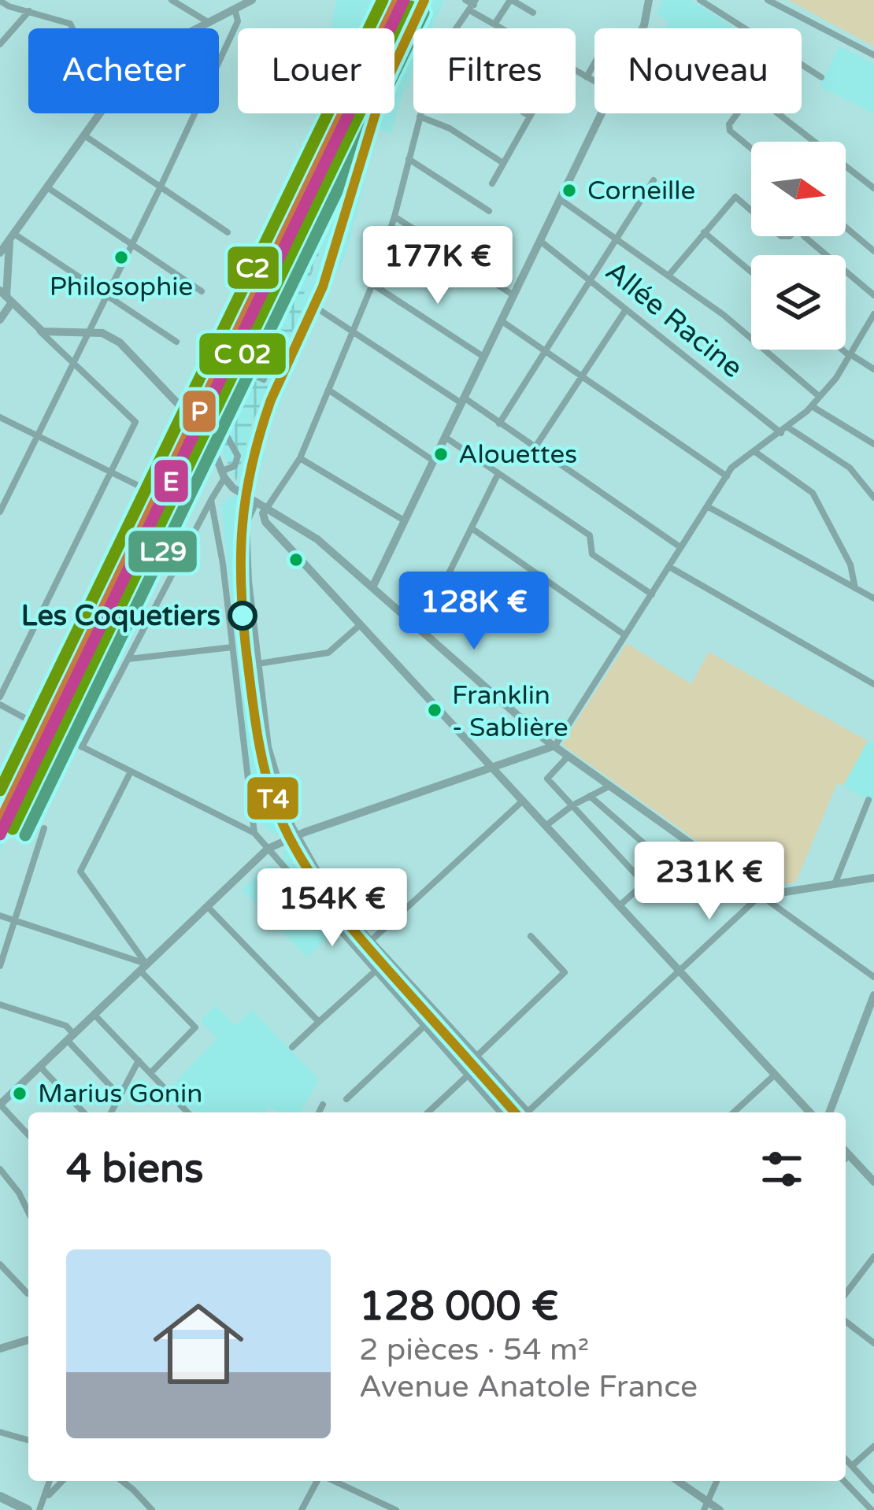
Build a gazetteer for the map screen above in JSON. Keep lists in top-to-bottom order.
{
  "streets": {
    "street": ["Allée Racine"]
  },
  "places": [
    "Corneille",
    "Philosophie",
    "Alouettes",
    "Les Coquetiers",
    "Franklin - Sablière",
    "Marius Gonin"
  ],
  "lines": [
    "transit line T4",
    "transit line P",
    "transit line E",
    "transit line C2",
    "transit line L29"
  ],
  "north": "right",
  "page": {
    "chip": [
      "Acheter",
      "Louer",
      "Filtres",
      "Nouveau"
    ],
    "price": [
      "177K €",
      "128K €",
      "231K €",
      "154K €"
    ],
    "heading": "4 biens",
    "list": [
      {
        "name": "128 000 €",
        "note": "2 pièces · 54 m² · Avenue Anatole France"
      }
    ]
  }
}
